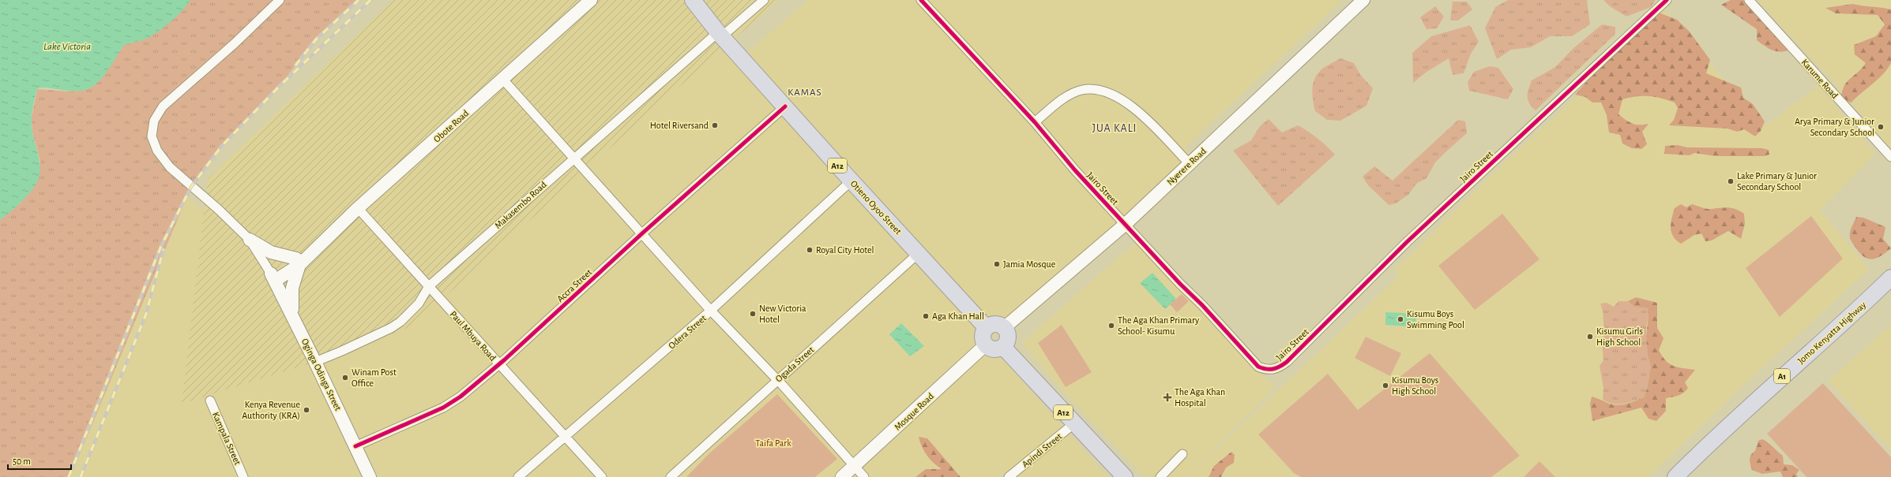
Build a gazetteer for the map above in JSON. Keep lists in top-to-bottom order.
{
  "streets": {
    "highway": [
      "A12",
      "Otieno Oyoo Street",
      "Jomo Kenyatta Highway",
      "A1"
    ],
    "main road": [
      "Obote Road",
      "Nyerere Road",
      "Oginga Odinga Street",
      "Mosque Road"
    ],
    "street": [
      "Karume Road",
      "Jairo Street",
      "Makasembo Road",
      "Accra Street",
      "Odera Street",
      "Paul Mbuya Road",
      "Ogada Street",
      "Kampala Street",
      "Apindi Street"
    ]
  },
  "crossings": [
    ["Obote Road", "Paul Mbuya Road"],
    ["A12", "Nyerere Road"],
    ["A12", "Otieno Oyoo Street"],
    ["A12", "Mosque Road"],
    ["A12", "Apindi Street"],
    ["Nyerere Road", "Jairo Street"],
    ["Nyerere Road", "Otieno Oyoo Street"],
    ["Nyerere Road", "Mosque Road"],
    ["Makasembo Road", "Otieno Oyoo Street"],
    ["Makasembo Road", "Paul Mbuya Road"],
    ["Makasembo Road", "Oginga Odinga Street"],
    ["Otieno Oyoo Street", "Accra Street"],
    ["Otieno Oyoo Street", "Odera Street"],
    ["Otieno Oyoo Street", "Ogada Street"],
    ["Otieno Oyoo Street", "Mosque Road"],
    ["Accra Street", "Paul Mbuya Road"],
    ["Accra Street", "Oginga Odinga Street"],
    ["Odera Street", "Paul Mbuya Road"]
  ],
  "districts": ["KAMAS", "JUA KALI"],
  "water": ["Lake Victoria"],
  "parks": ["Taifa Park"],
  "places": {
    "other": [
      "Hotel Riversand",
      "Arya Primary & Junior Secondary School",
      "Lake Primary & Junior Secondary School",
      "Royal City Hotel",
      "Jamia Mosque",
      "New Victoria Hotel",
      "Aga Khan Hall",
      "Kisumu Boys Swimming Pool",
      "The Aga Khan Primary School- Kisumu",
      "Kisumu Girls High School",
      "Winam Post Office",
      "Kisumu Boys High School",
      "Kenya Revenue Authority (KRA)"
    ],
    "health": ["The Aga Khan Hospital"]
  },
  "scale_bar": "50 m"
}
